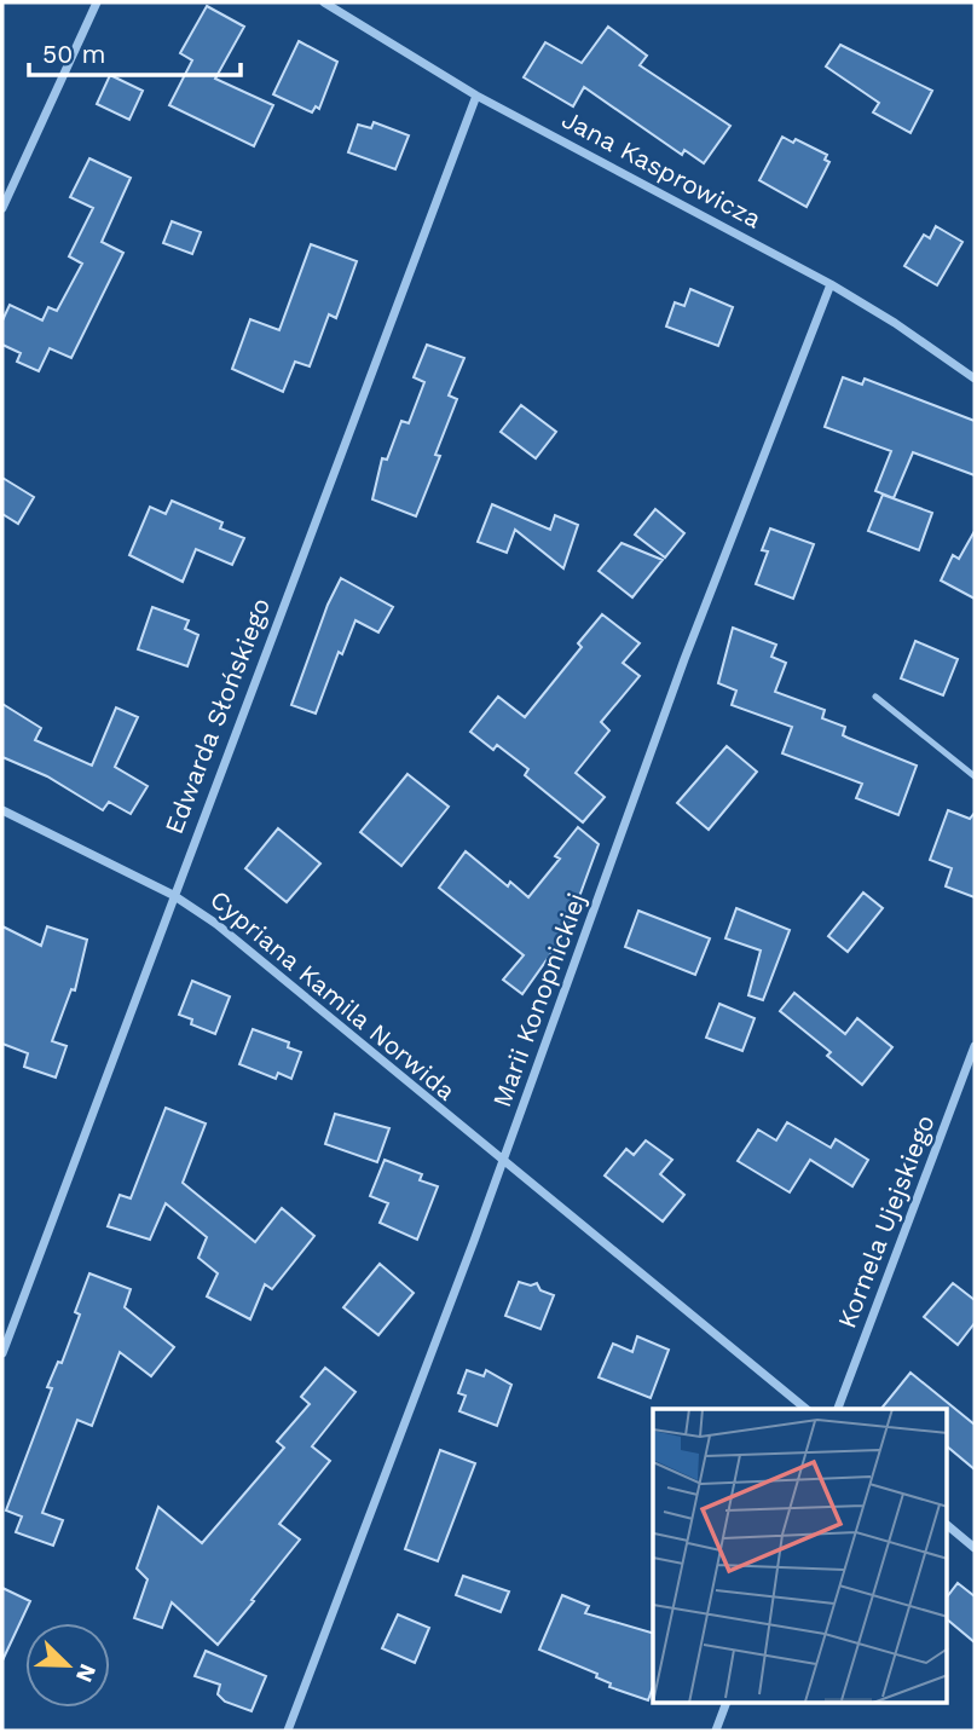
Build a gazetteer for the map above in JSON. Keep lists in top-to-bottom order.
{
  "streets": {
    "street": [
      "Jana Kasprowicza",
      "Edwarda Słońskiego",
      "Cypriana Kamila Norwida",
      "Marii Konopnickiej",
      "Kornela Ujejskiego"
    ]
  },
  "crossings": [
    ["Jana Kasprowicza", "Edwarda Słońskiego"],
    ["Jana Kasprowicza", "Marii Konopnickiej"],
    ["Edwarda Słońskiego", "Cypriana Kamila Norwida"],
    ["Cypriana Kamila Norwida", "Marii Konopnickiej"]
  ],
  "scale_bar": "50 m",
  "north": "bottom right"
}
